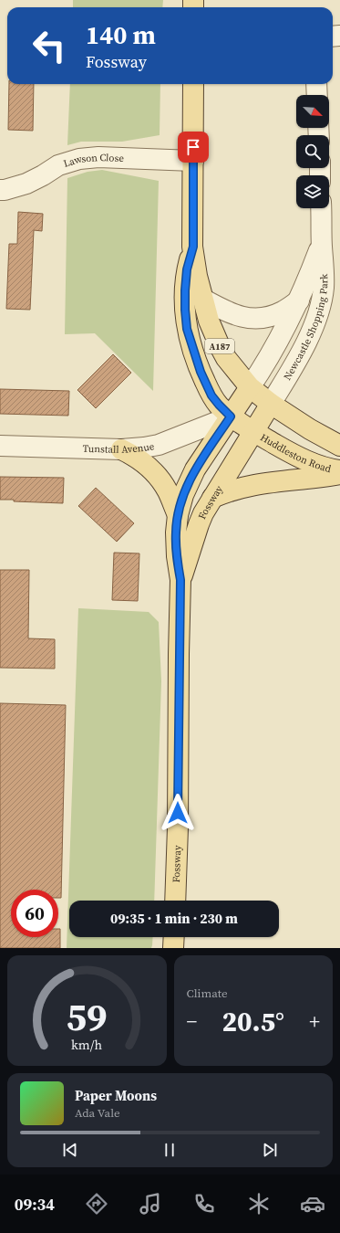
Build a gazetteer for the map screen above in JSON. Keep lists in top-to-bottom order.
{
  "streets": {
    "main road": ["A187", "Huddleston Road", "Fossway"],
    "street": ["Lawson Close", "Newcastle Shopping Park", "Tunstall Avenue"]
  },
  "crossings": [
    ["Lawson Close", "A187"],
    ["Newcastle Shopping Park", "A187"],
    ["Newcastle Shopping Park", "Fossway"],
    ["A187", "Tunstall Avenue"],
    ["A187", "Huddleston Road"],
    ["A187", "Fossway"],
    ["Tunstall Avenue", "Huddleston Road"],
    ["Tunstall Avenue", "Fossway"],
    ["Huddleston Road", "Fossway"]
  ],
  "north": "bottom right",
  "page": {
    "turn": ["140 m", "Fossway"],
    "limit": "60",
    "trip": "09:35 · 1 min · 230 m",
    "tile": "Climate",
    "heat": ["−", "20.5°", "+"],
    "song": ["Paper Moons", "Ada Vale"],
    "tabs": "09:34",
    "gauge": ["59", "km/h"]
  }
}
